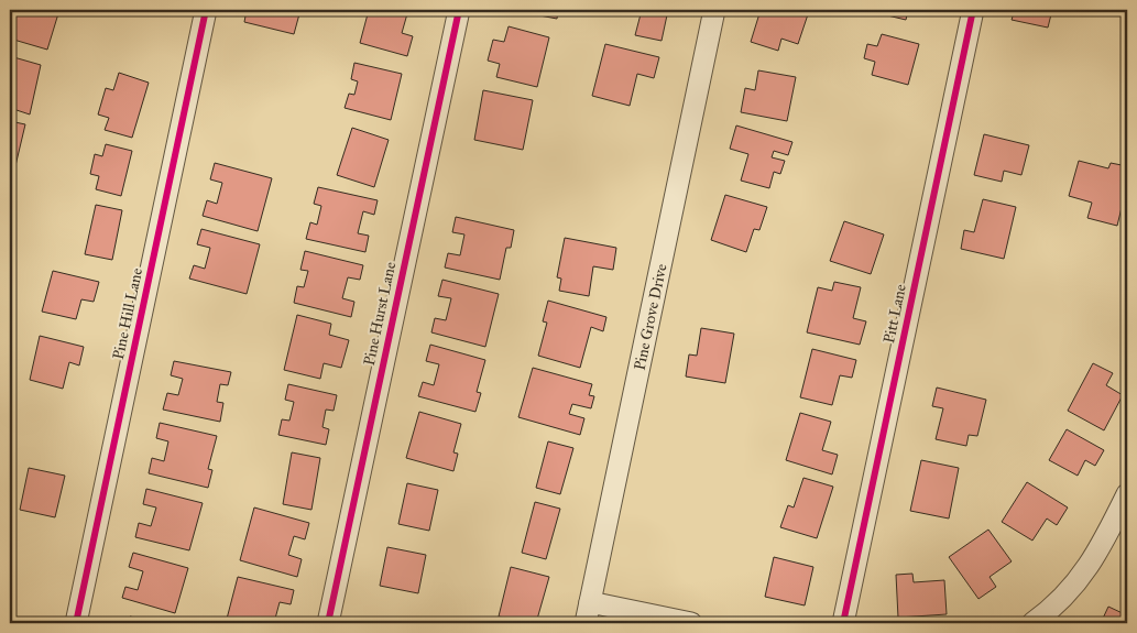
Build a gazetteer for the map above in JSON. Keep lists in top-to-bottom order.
{
  "streets": {
    "street": [
      "Pine Hill Lane",
      "Pine Hurst Lane",
      "Pitt Lane",
      "Pine Grove Drive"
    ]
  }
}
